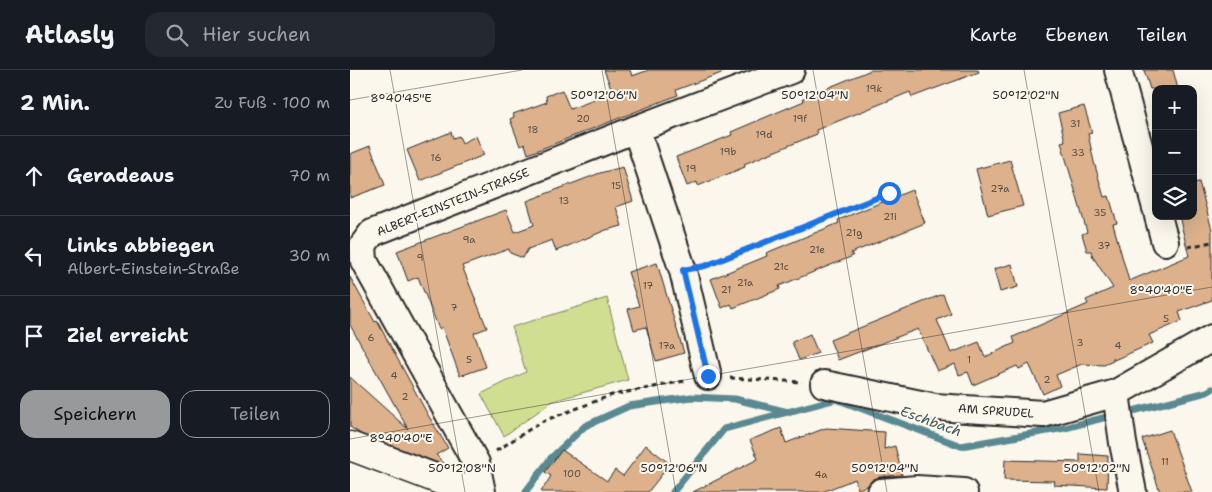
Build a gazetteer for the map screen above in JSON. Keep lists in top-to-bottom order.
{
  "streets": {
    "street": ["ALBERT-EINSTEIN-STRASSE", "AM SPRUDEL"]
  },
  "water": ["Eschbach"],
  "house_numbers": [
    "19k",
    "20",
    "19f",
    "31",
    "18",
    "19d",
    "19b",
    "33",
    "16",
    "19",
    "15",
    "27a",
    "13",
    "35",
    "21i",
    "21g",
    "9a",
    "37",
    "21e",
    "9",
    "21c",
    "21a",
    "17",
    "21",
    "7",
    "5",
    "6",
    "3",
    "17a",
    "4",
    "5",
    "1",
    "4",
    "2",
    "2",
    "11",
    "100",
    "4a"
  ],
  "page": {
    "header": "Atlasly",
    "search": "Hier suchen",
    "nav": ["Karte", "Ebenen", "Teilen"],
    "heading": ["2 Min.", "Zu Fuß · 100 m"],
    "map_buttons": ["+", "−"],
    "list": [
      ["Geradeaus", "70 m"],
      ["Links abbiegen", "Albert-Einstein-Straße", "30 m"],
      "Ziel erreicht"
    ],
    "buttons": ["Speichern", "Teilen"]
  },
  "coordinates": [
    "50°12'06\"N",
    "50°12'04\"N",
    "50°12'02\"N",
    "8°40'45\"E",
    "8°40'40\"E",
    "50°12'08\"N"
  ]
}
